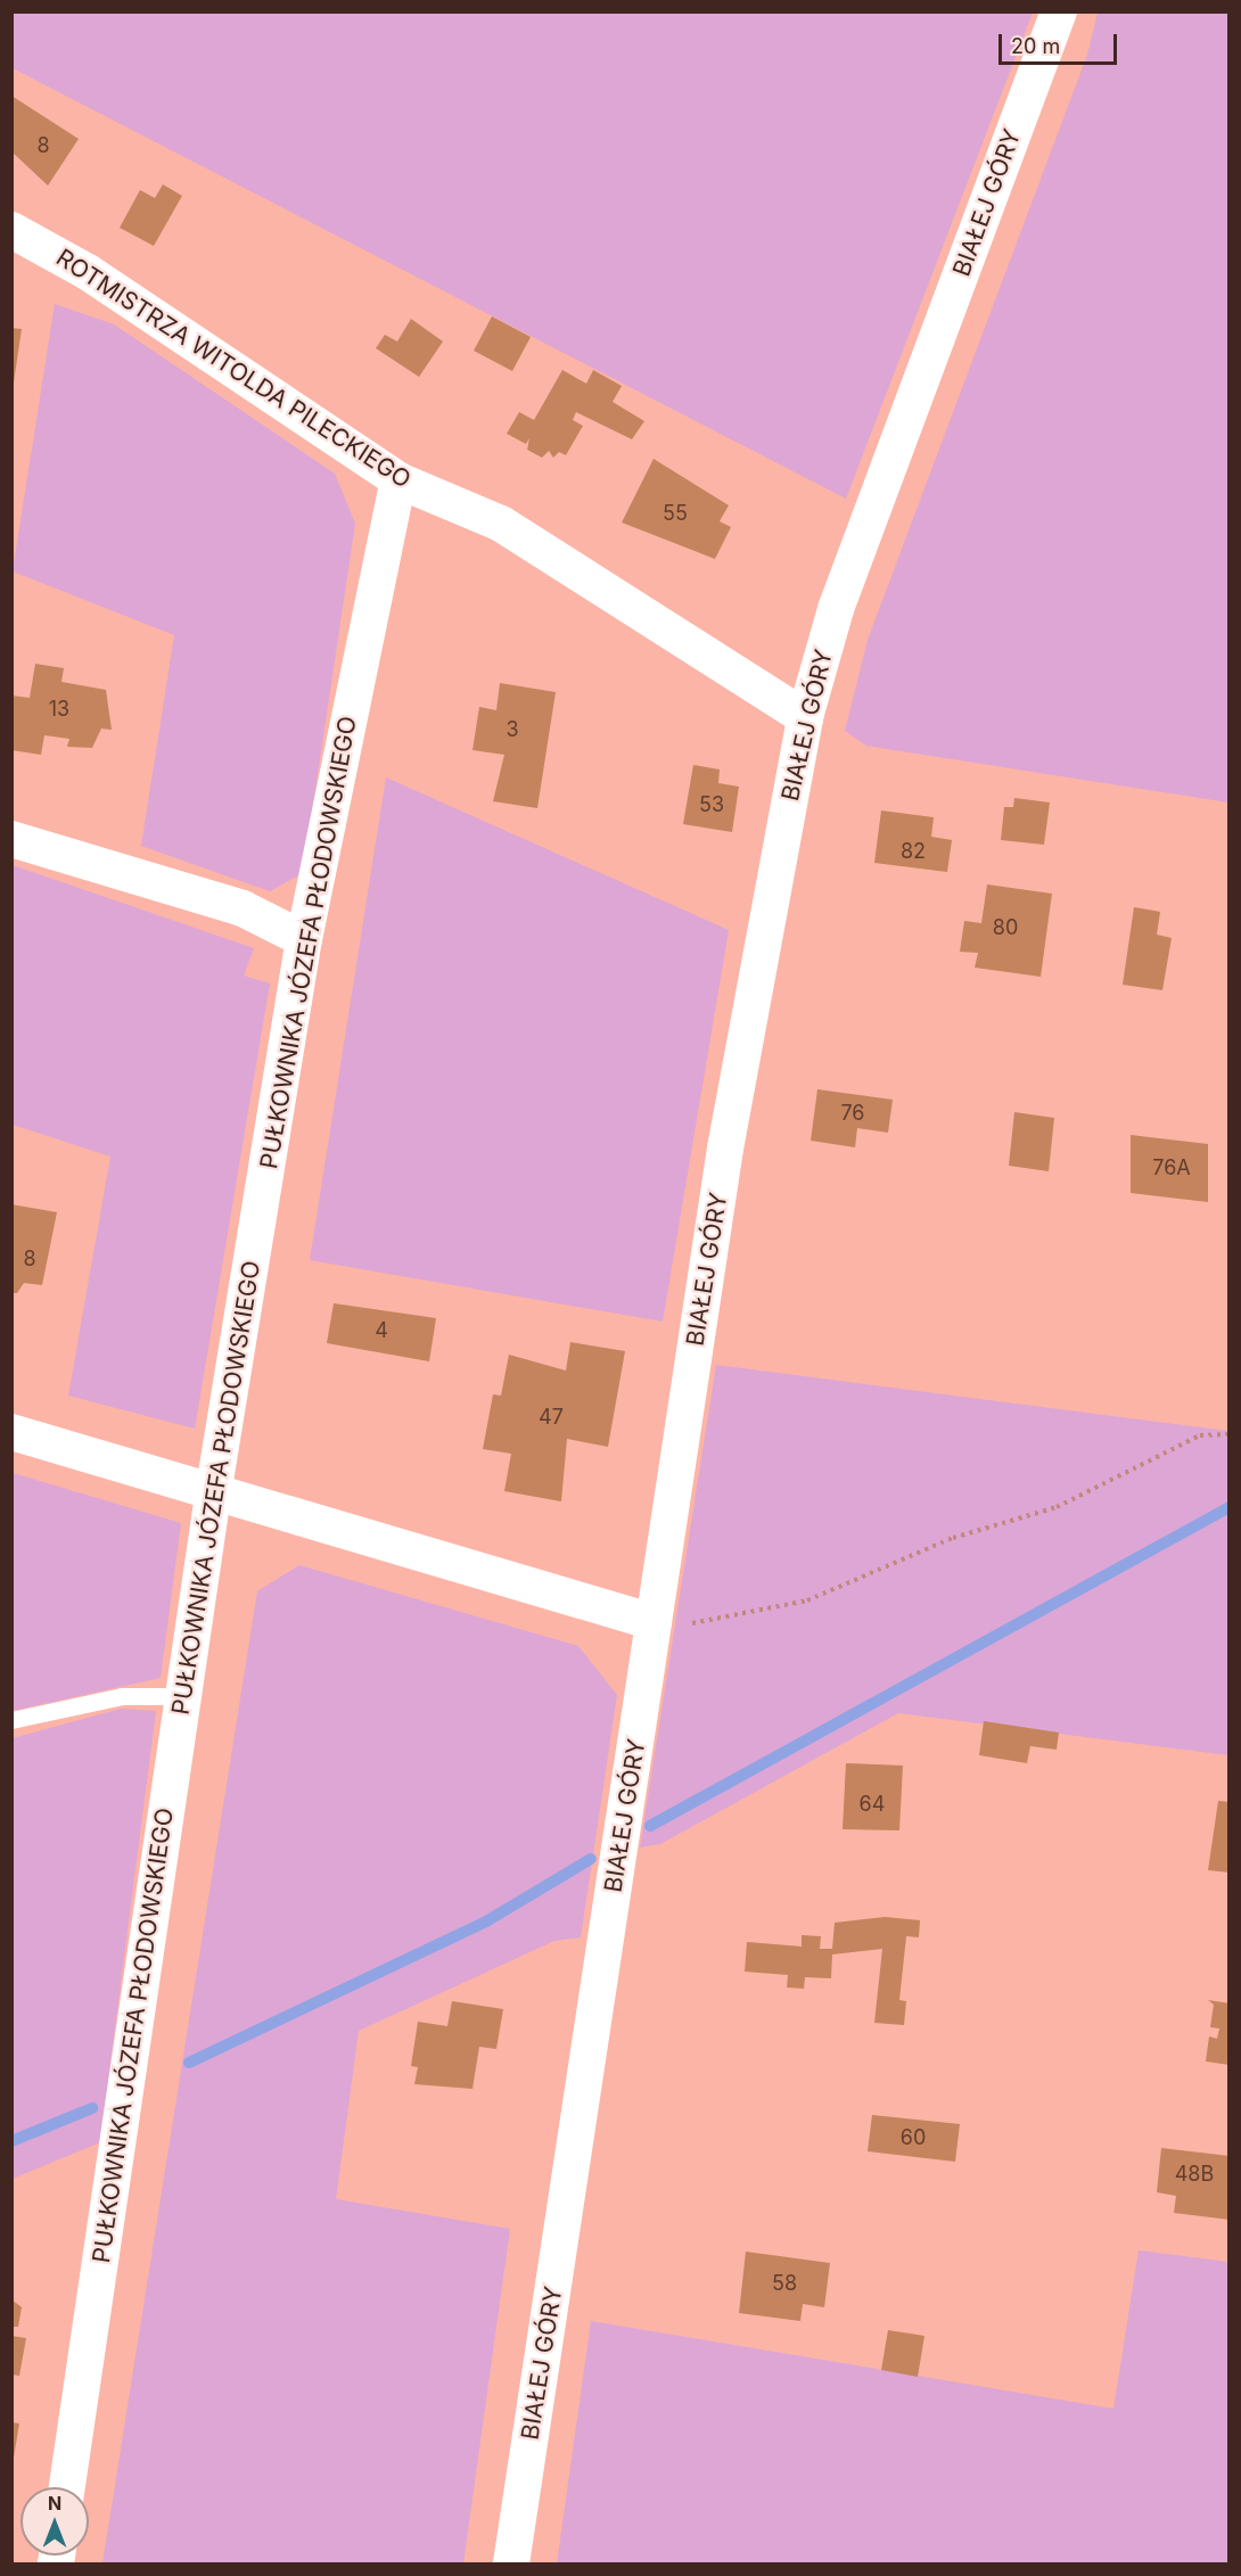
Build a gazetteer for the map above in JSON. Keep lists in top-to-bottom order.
{
  "streets": {
    "street": ["BIAŁEJ GÓRY", "ROTMISTRZA WITOLDA PILECKIEGO", "PUŁKOWNIKA JÓZEFA PŁODOWSKIEGO"]
  },
  "crossings": [
    ["BIAŁEJ GÓRY", "ROTMISTRZA WITOLDA PILECKIEGO"],
    ["ROTMISTRZA WITOLDA PILECKIEGO", "PUŁKOWNIKA JÓZEFA PŁODOWSKIEGO"]
  ],
  "house_numbers": [
    "8",
    "55",
    "13",
    "3",
    "53",
    "82",
    "80",
    "76",
    "76A",
    "8",
    "4",
    "47",
    "64",
    "60",
    "48B",
    "58"
  ],
  "scale_bar": "20 m",
  "north": "top"
}
